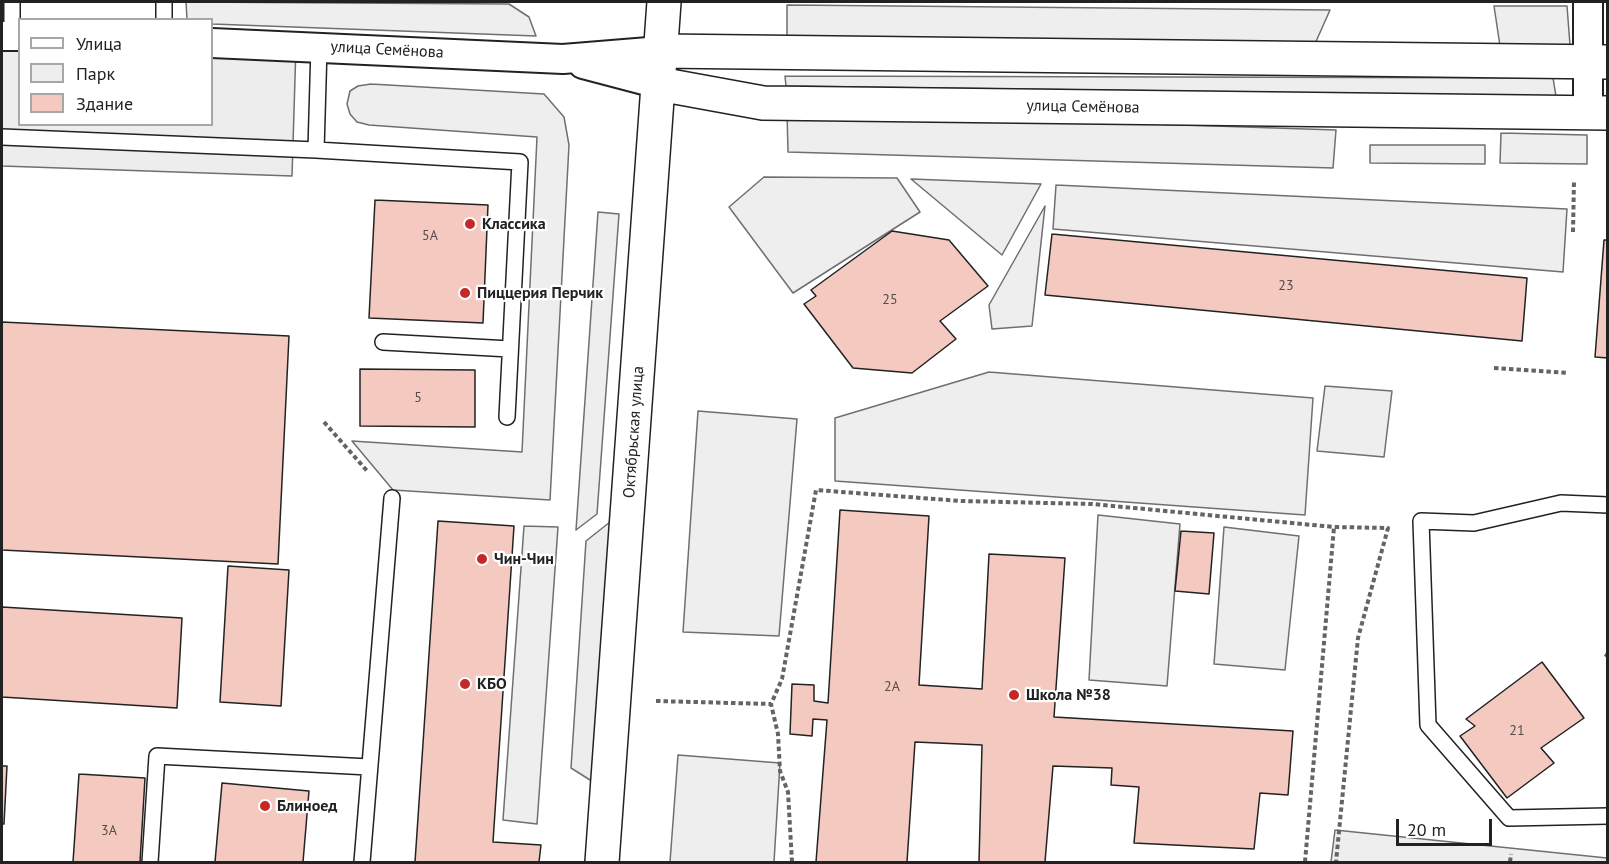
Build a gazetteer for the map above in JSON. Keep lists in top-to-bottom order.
{
  "streets": {
    "street": ["улица Семёнова", "Октябрьская улица"]
  },
  "crossings": [
    ["улица Семёнова", "Октябрьская улица"]
  ],
  "places": [
    "Классика",
    "Пиццерия Перчик",
    "Чин-Чин",
    "КБО",
    "Школа №38",
    "Блиноед"
  ],
  "house_numbers": [
    "5А",
    "23",
    "25",
    "5",
    "2А",
    "21",
    "3А"
  ],
  "legend": ["Улица", "Парк", "Здание"],
  "scale_bar": "20 m"
}
